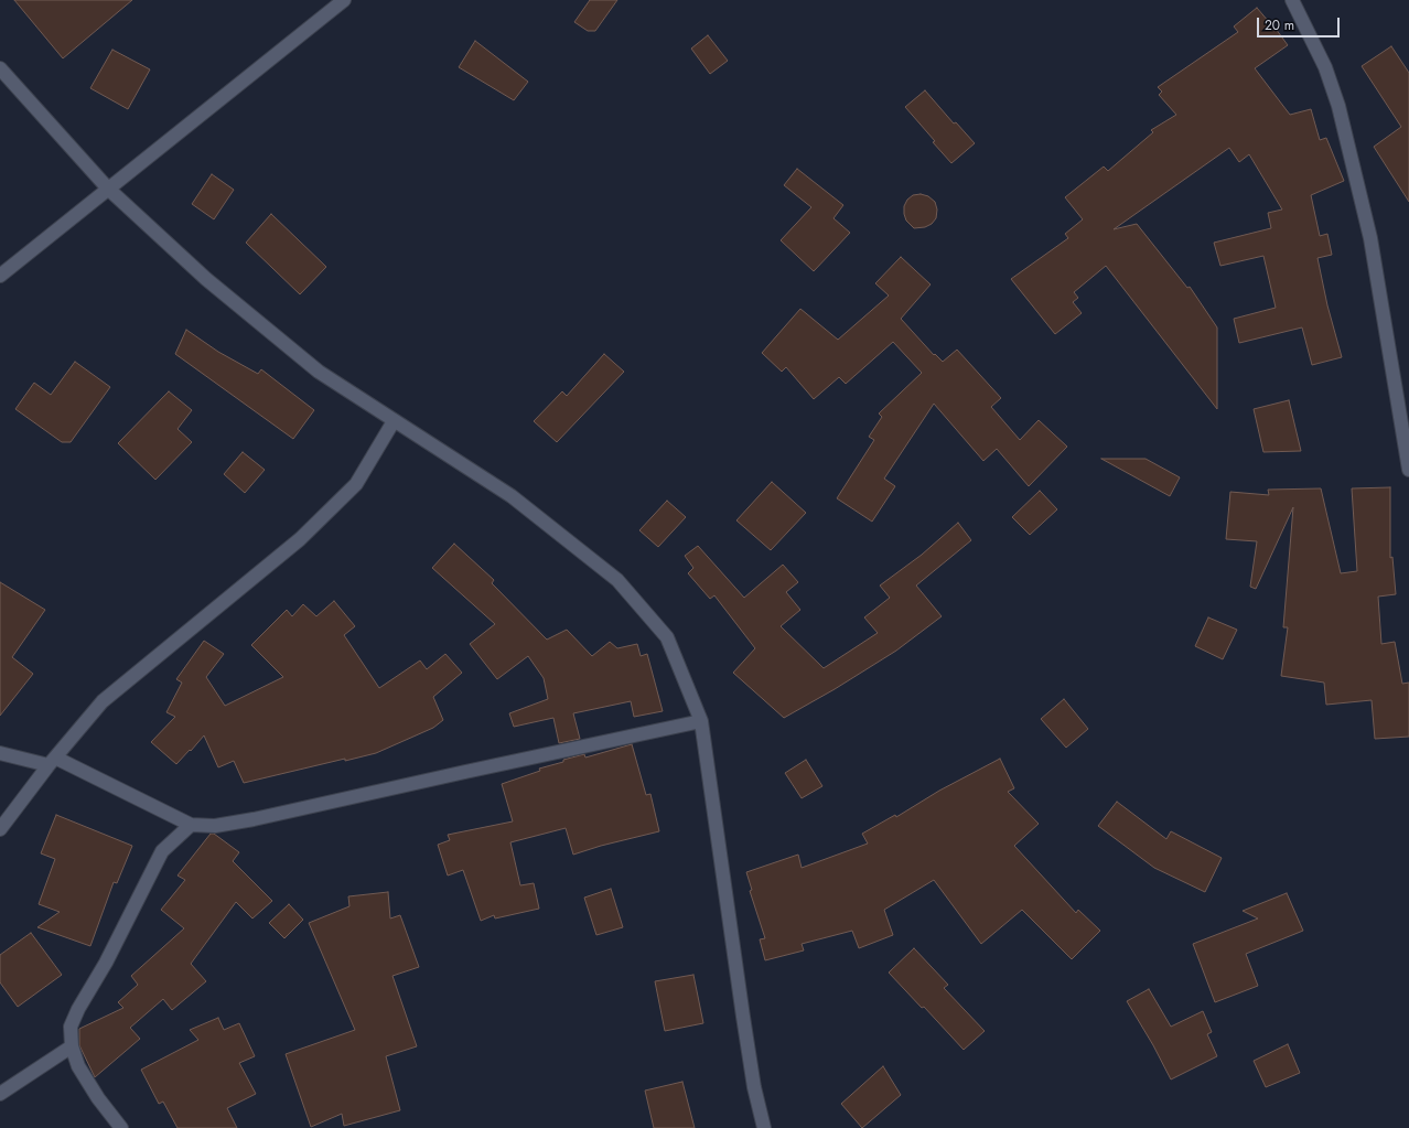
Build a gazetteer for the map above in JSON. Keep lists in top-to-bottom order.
{
  "scale_bar": "20 m"
}
